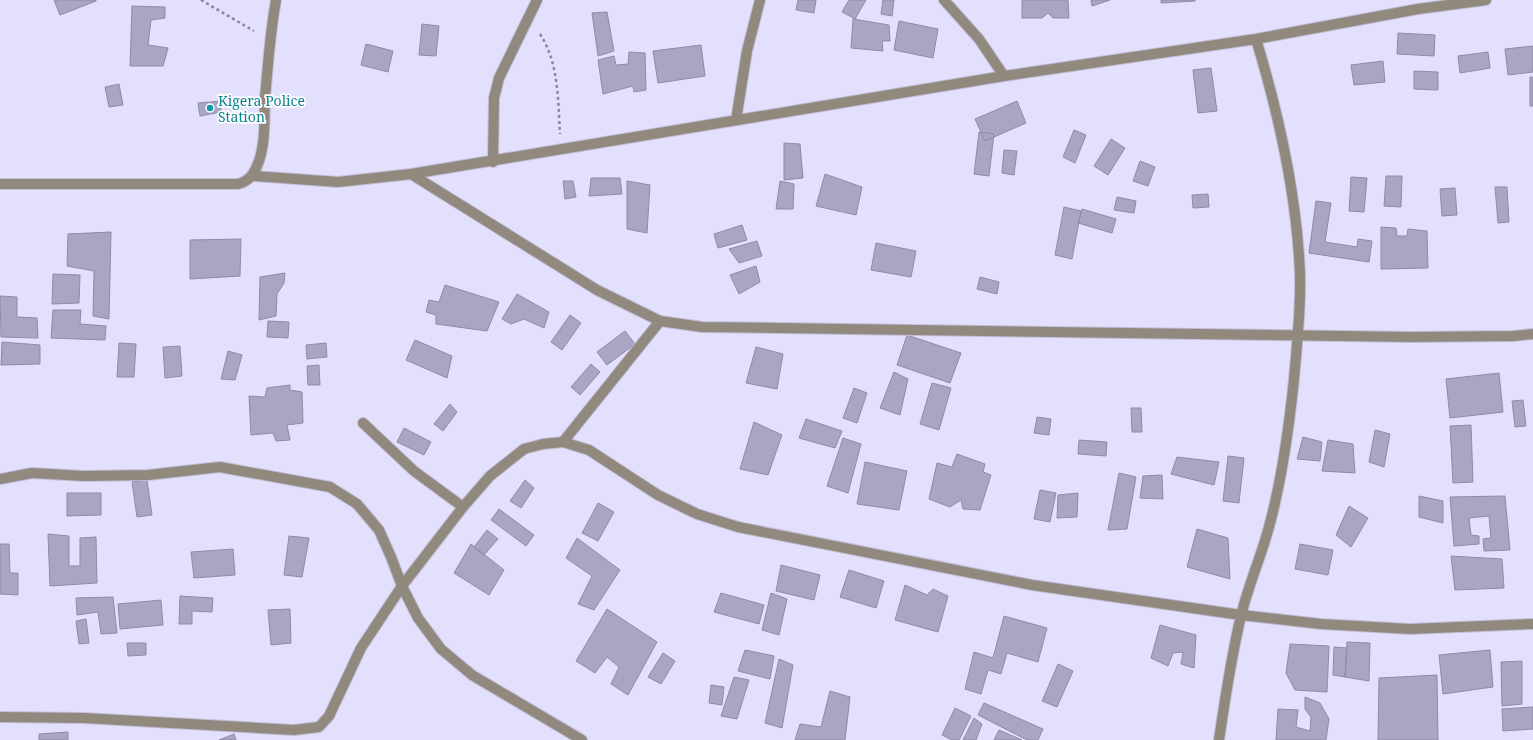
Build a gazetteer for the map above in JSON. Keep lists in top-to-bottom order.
{
  "places": ["Kigera Police Station"]
}
